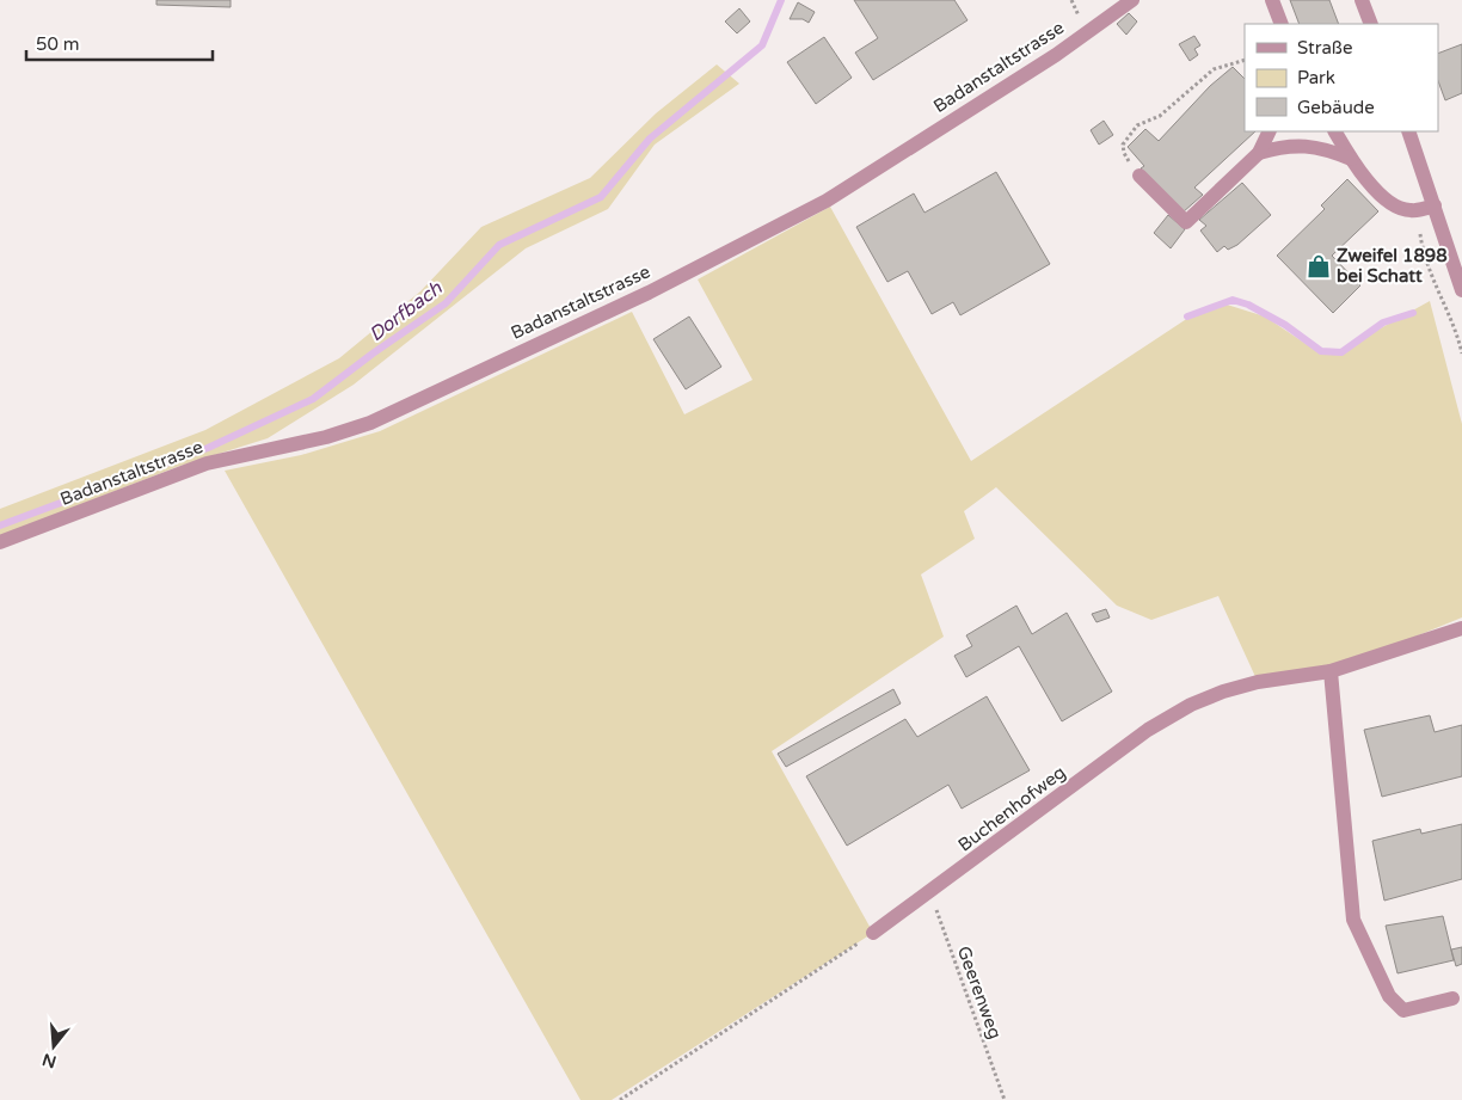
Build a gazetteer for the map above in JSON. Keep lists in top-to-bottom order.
{
  "streets": {
    "street": ["Badanstaltstrasse", "Buchenhofweg"],
    "path": ["Geerenweg"]
  },
  "crossings": [
    ["Buchenhofweg", "Geerenweg"]
  ],
  "water": ["Dorfbach"],
  "places": {
    "shop": ["Zweifel 1898 bei Schatt"]
  },
  "legend": ["Straße", "Park", "Gebäude"],
  "scale_bar": "50 m",
  "north": "bottom"
}
